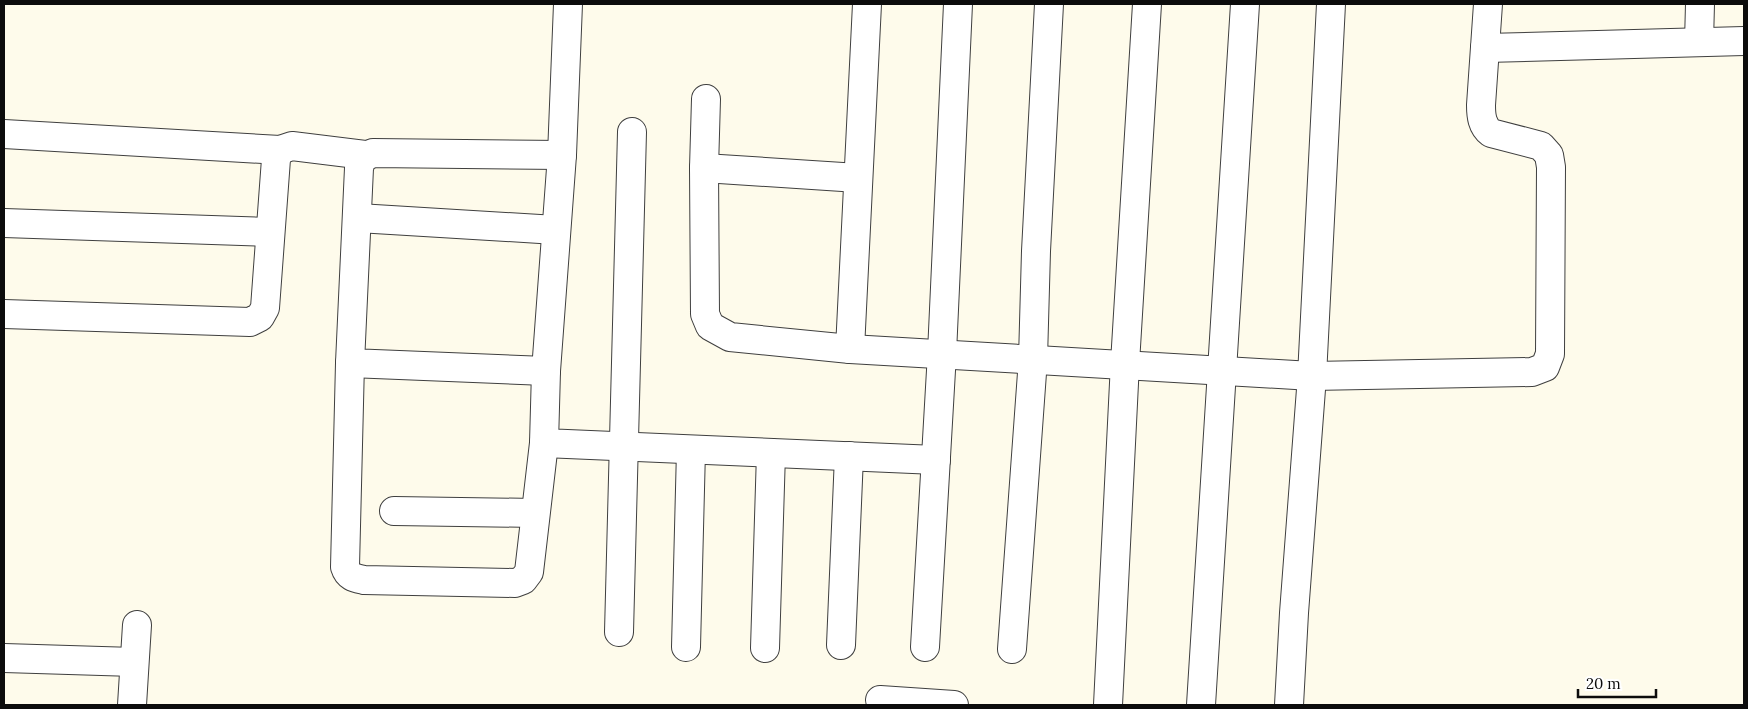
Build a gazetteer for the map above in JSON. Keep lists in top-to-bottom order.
{
  "scale_bar": "20 m"
}
